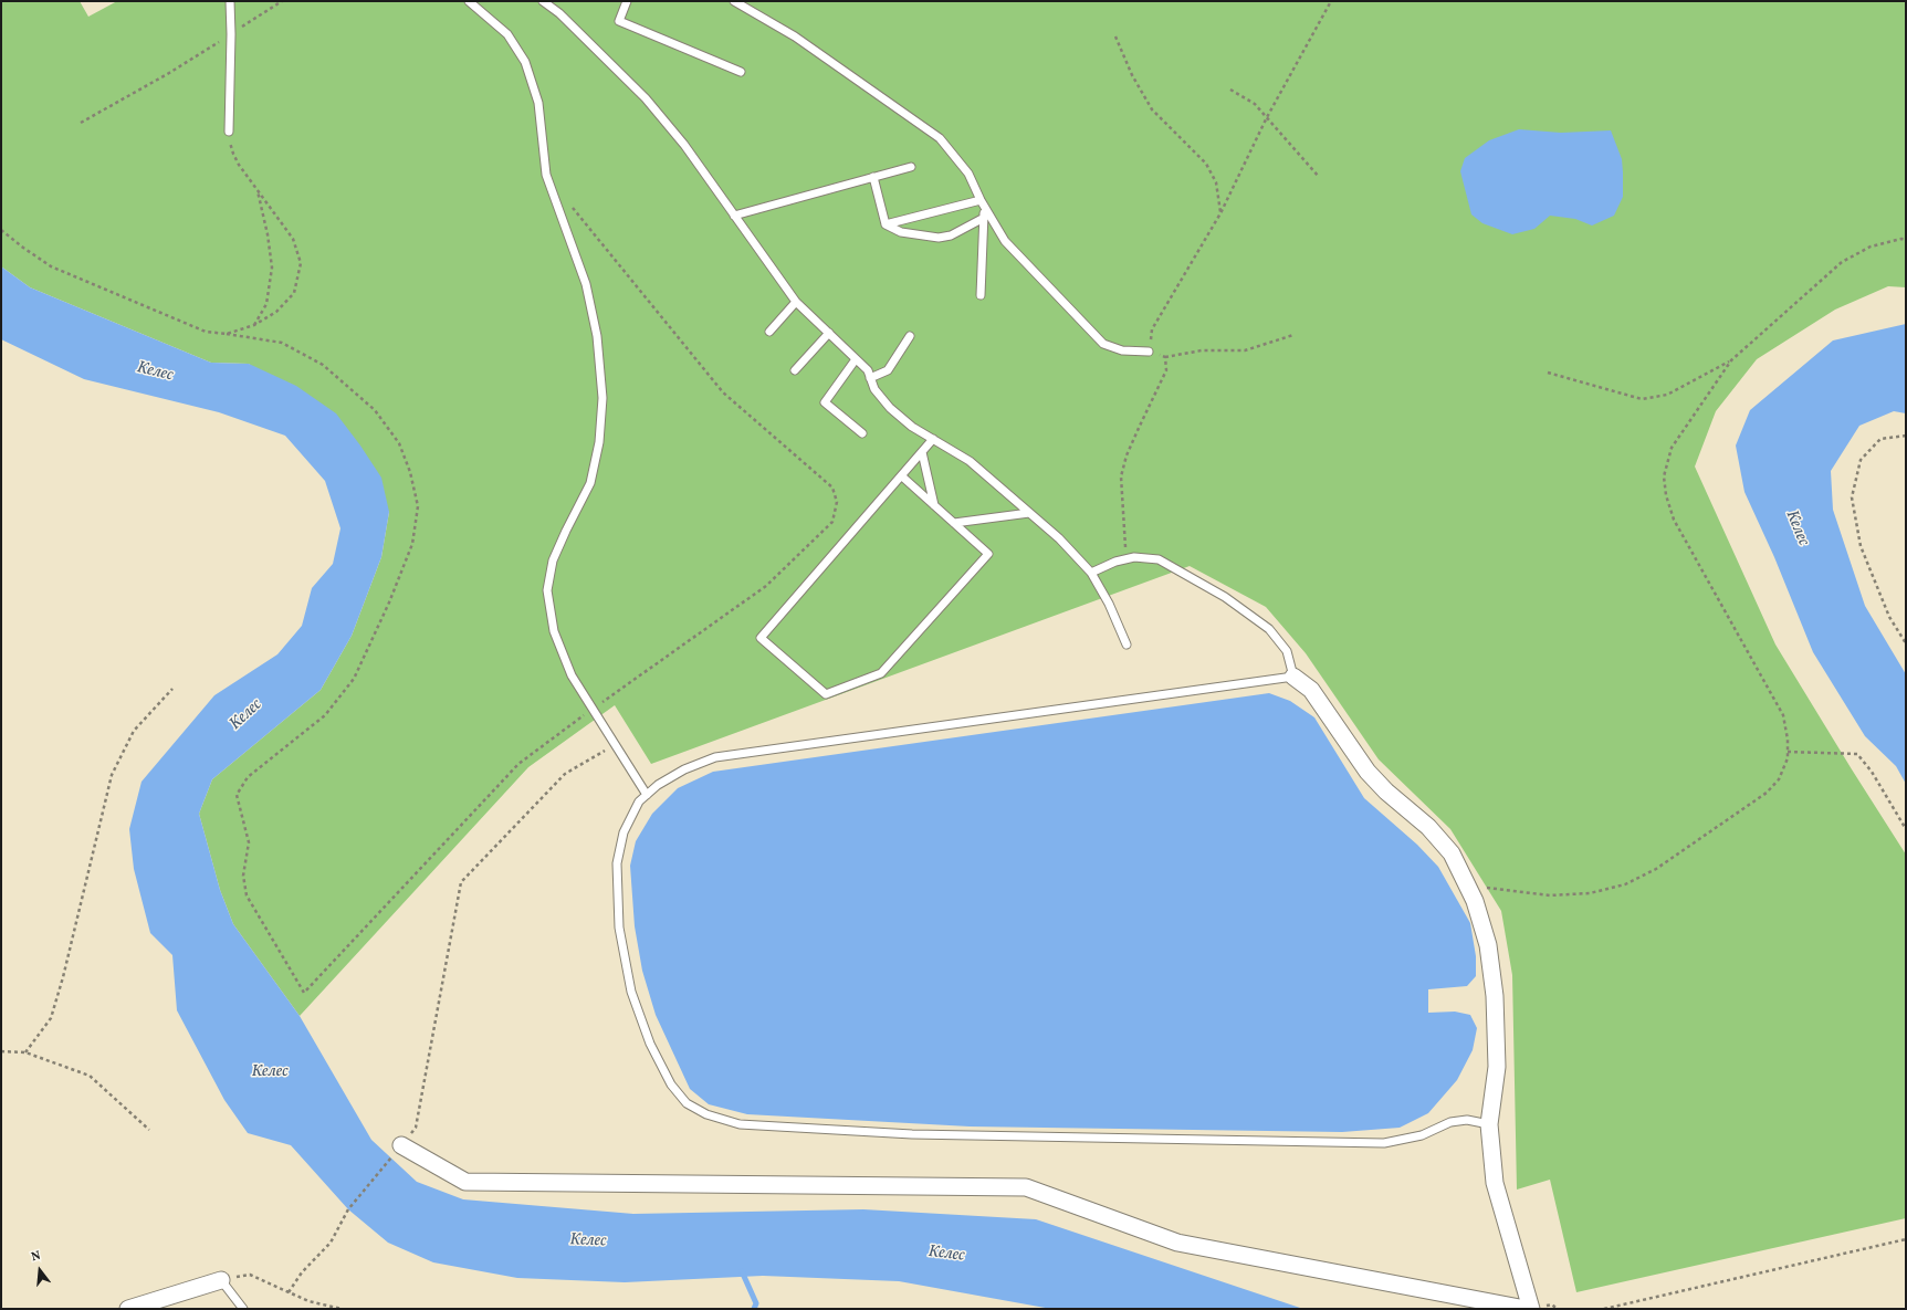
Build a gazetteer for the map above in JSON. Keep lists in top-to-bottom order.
{
  "water": ["Келес"],
  "north": "top"
}
